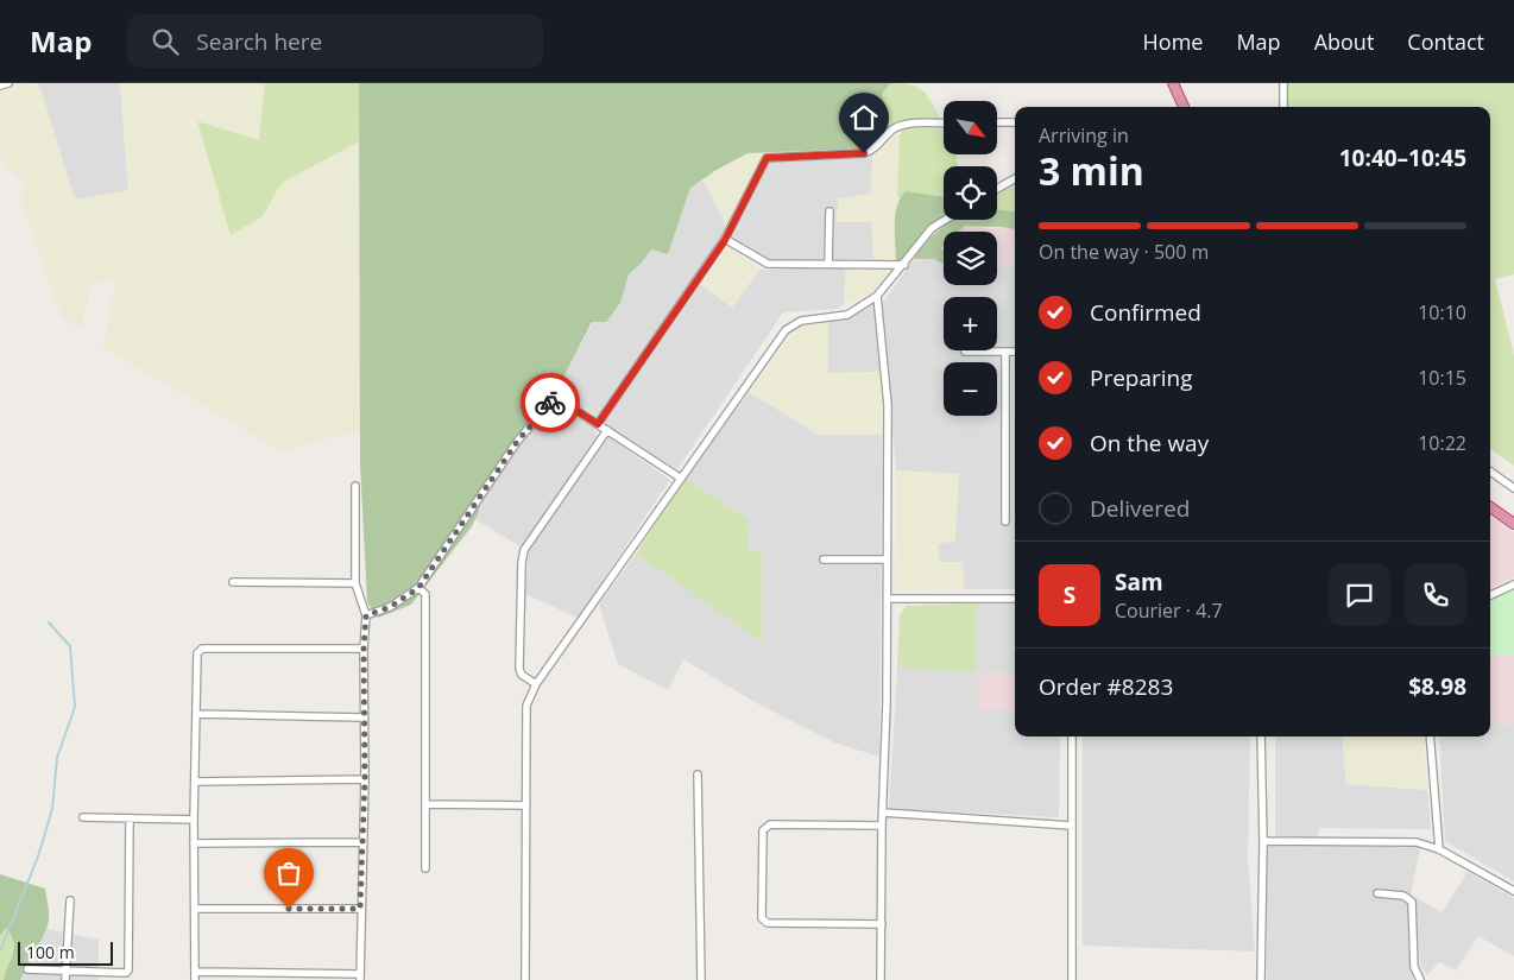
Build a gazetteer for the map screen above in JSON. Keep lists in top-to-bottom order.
{
  "scale_bar": "100 m",
  "north": "bottom right",
  "page": {
    "header": "Map",
    "search": "Search here",
    "nav": [
      "Home",
      "Map",
      "About",
      "Contact"
    ],
    "map_buttons": ["+", "−"],
    "heading": ["3 min", "Arriving in", "10:40–10:45"],
    "panel": [
      "Sam",
      "Courier · 4.7",
      "Order #8283",
      "$8.98"
    ],
    "bar": "On the way · 500 m",
    "list": [
      ["Confirmed", "10:10"],
      ["Preparing", "10:15"],
      ["On the way", "10:22"],
      "Delivered"
    ],
    "round": "S",
    "scale": "100 m"
  }
}
